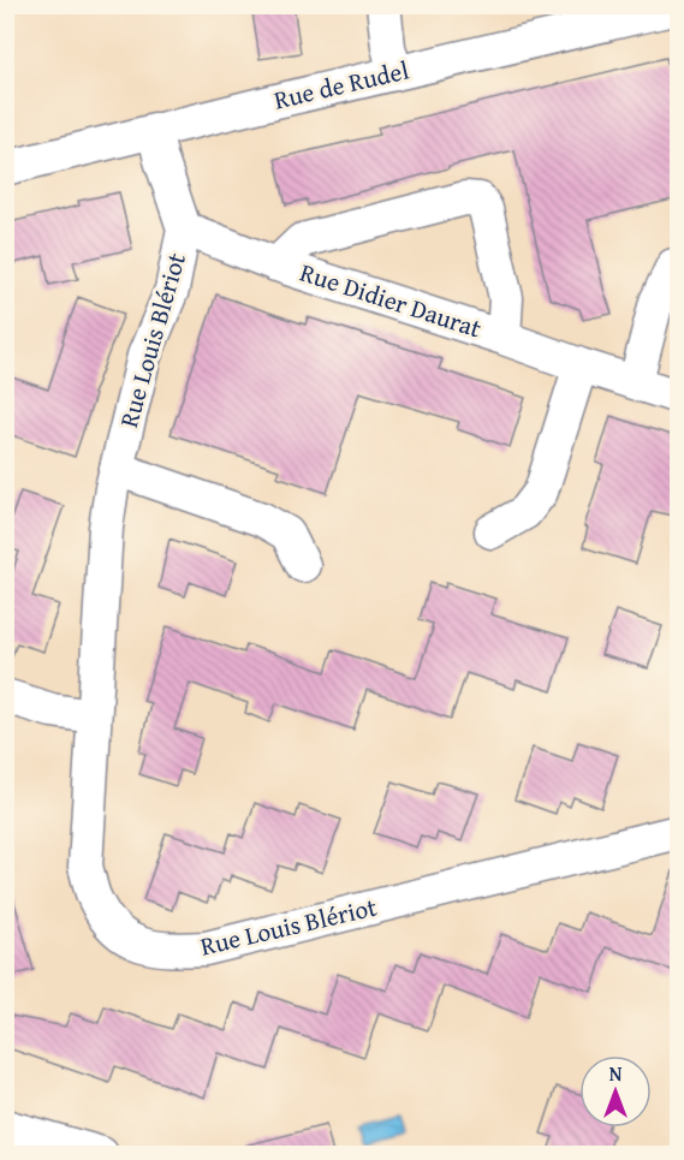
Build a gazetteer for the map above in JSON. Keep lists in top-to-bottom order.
{
  "streets": {
    "street": ["Rue de Rudel", "Rue Didier Daurat", "Rue Louis Blériot"]
  },
  "crossings": [
    ["Rue de Rudel", "Rue Louis Blériot"],
    ["Rue Didier Daurat", "Rue Louis Blériot"]
  ],
  "north": "top"
}
